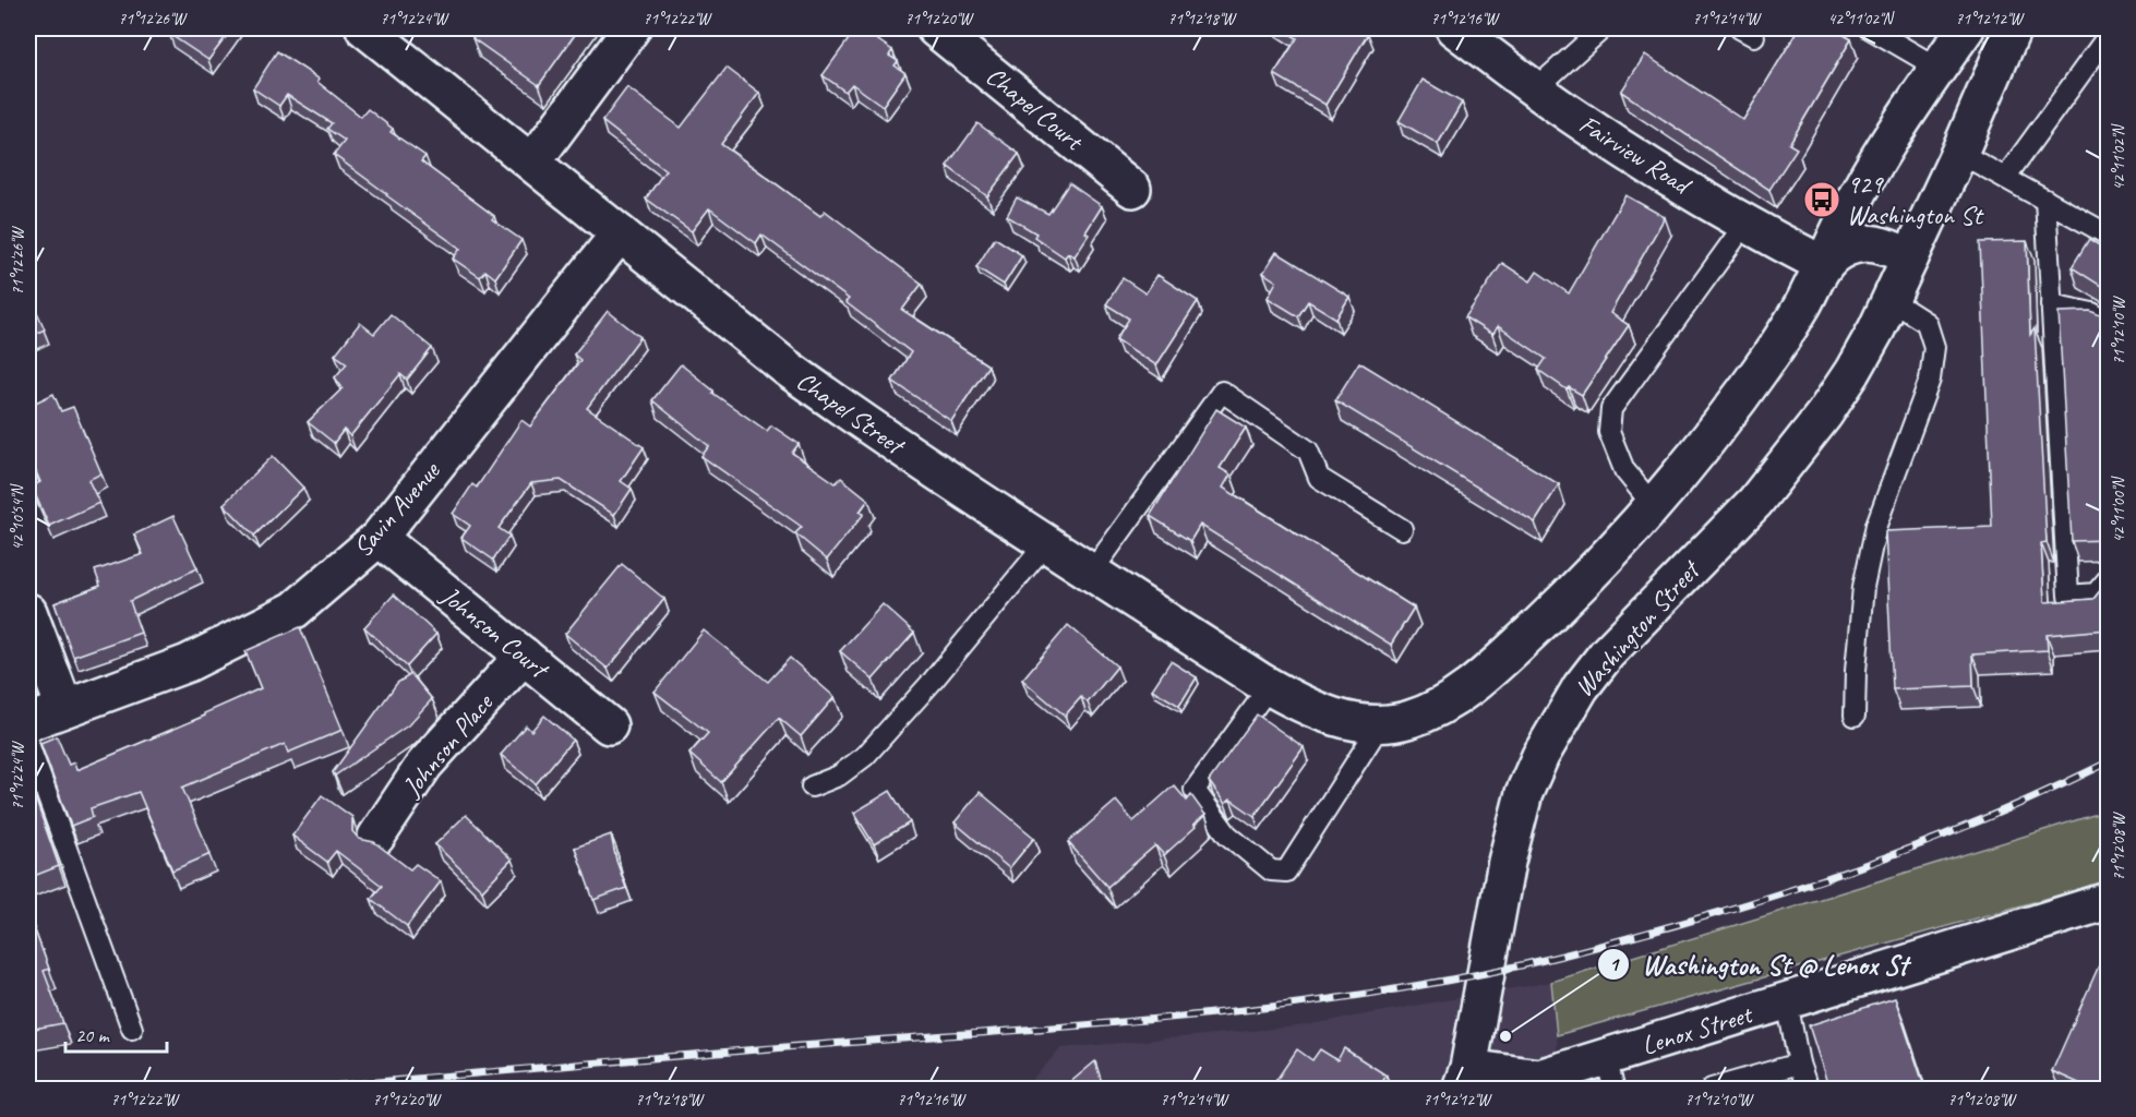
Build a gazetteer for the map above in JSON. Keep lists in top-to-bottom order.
{
  "streets": {
    "main road": [
      "Chapel Court",
      "Fairview Road",
      "Chapel Street",
      "Savin Avenue",
      "Washington Street",
      "Johnson Court",
      "Johnson Place",
      "Lenox Street"
    ]
  },
  "crossings": [
    ["Chapel Street", "Savin Avenue"],
    ["Savin Avenue", "Johnson Court"],
    ["Washington Street", "Lenox Street"],
    ["Johnson Court", "Johnson Place"]
  ],
  "places": {
    "bus stop": ["929 Washington St"],
    "other": ["Washington St @ Lenox St"]
  },
  "scale_bar": "20 m",
  "coordinates": [
    "71°12'26\"W",
    "71°12'24\"W",
    "71°12'22\"W",
    "71°12'20\"W",
    "71°12'18\"W",
    "71°12'16\"W",
    "71°12'14\"W",
    "42°11'02\"N",
    "71°12'12\"W",
    "71°12'10\"W",
    "42°11'00\"N",
    "42°10'54\"N",
    "71°12'08\"W"
  ]
}
